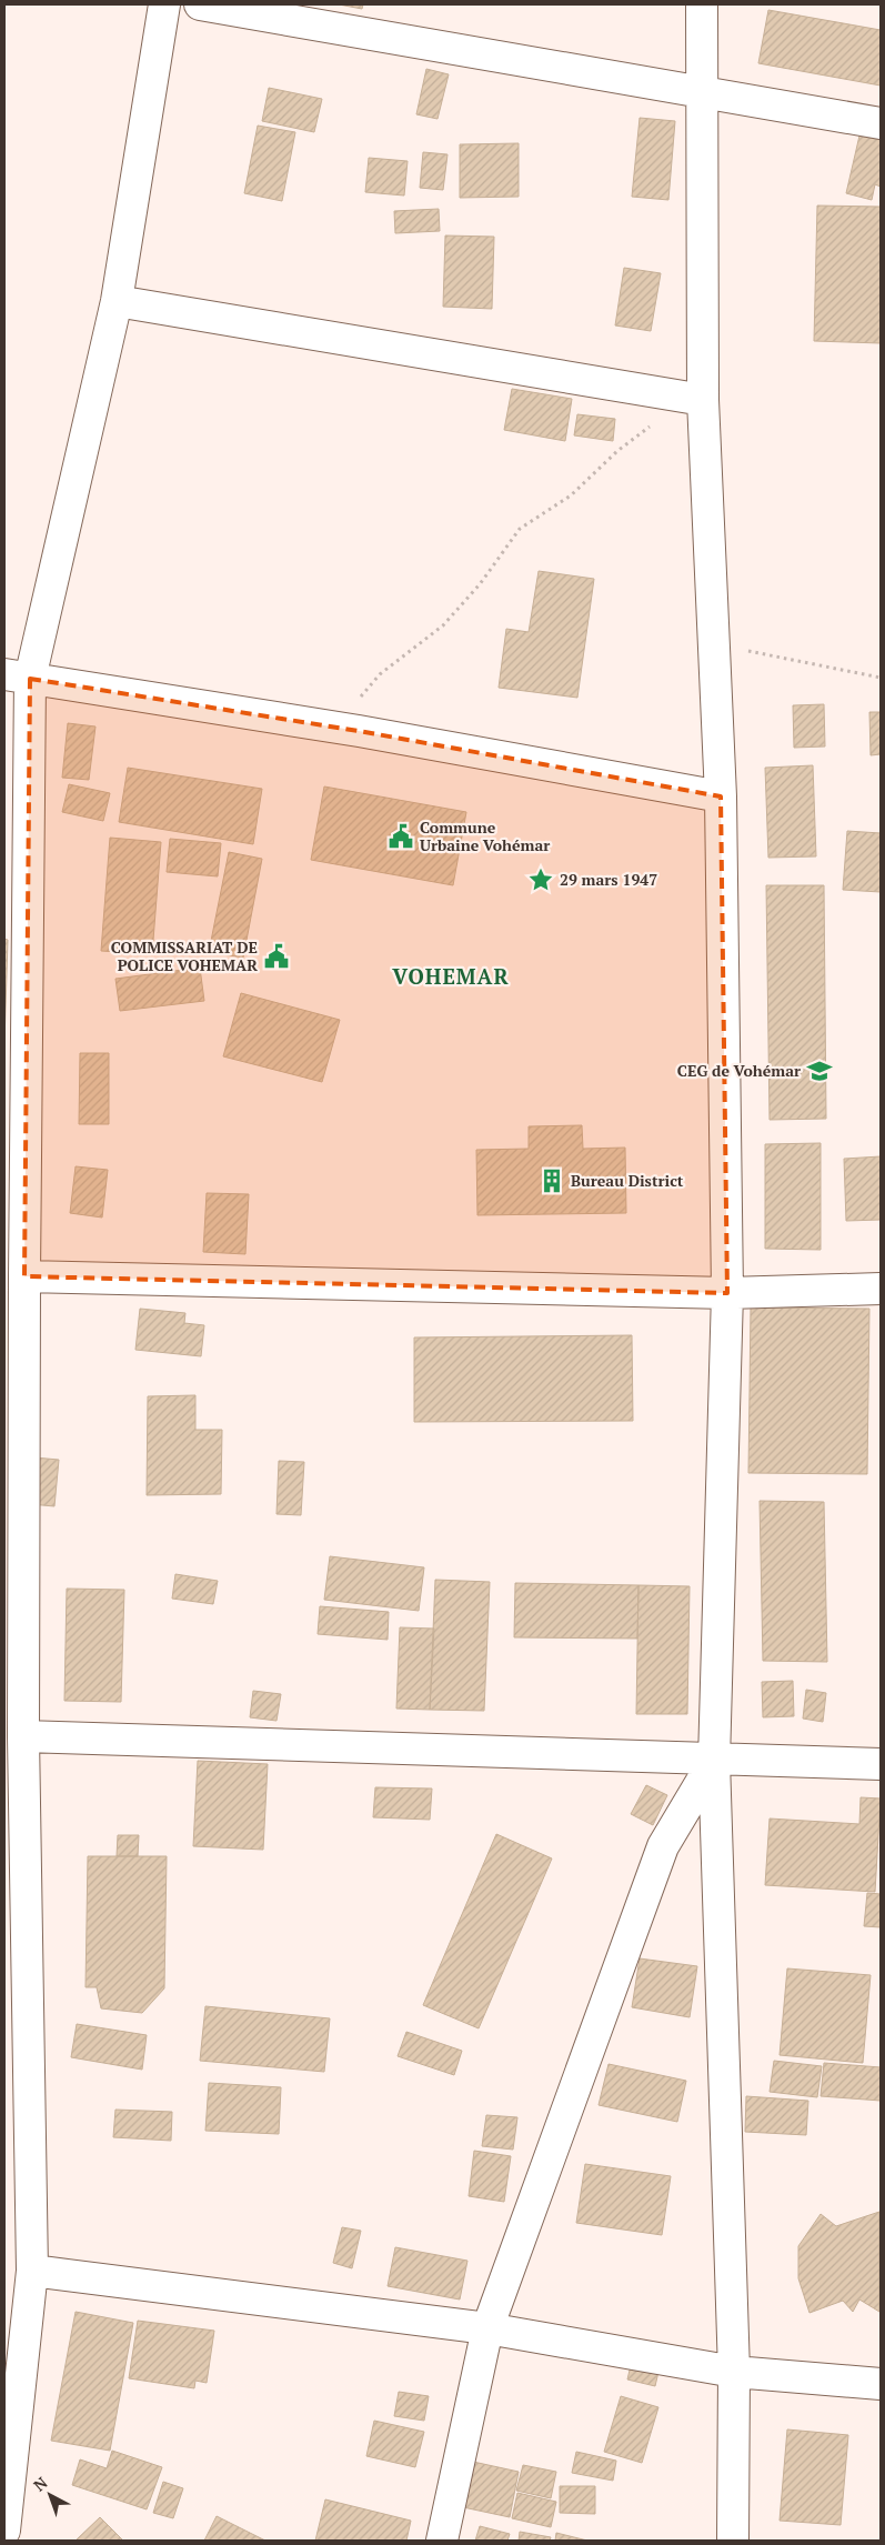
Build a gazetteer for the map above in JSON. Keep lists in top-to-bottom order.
{
  "districts": ["VOHEMAR"],
  "places": {
    "public building": ["Commune Urbaine Vohémar", "COMMISSARIAT DE POLICE VOHEMAR"],
    "place": ["29 mars 1947"],
    "school or university": ["CEG de Vohémar"],
    "building": ["Bureau District"]
  },
  "north": "top left"
}
